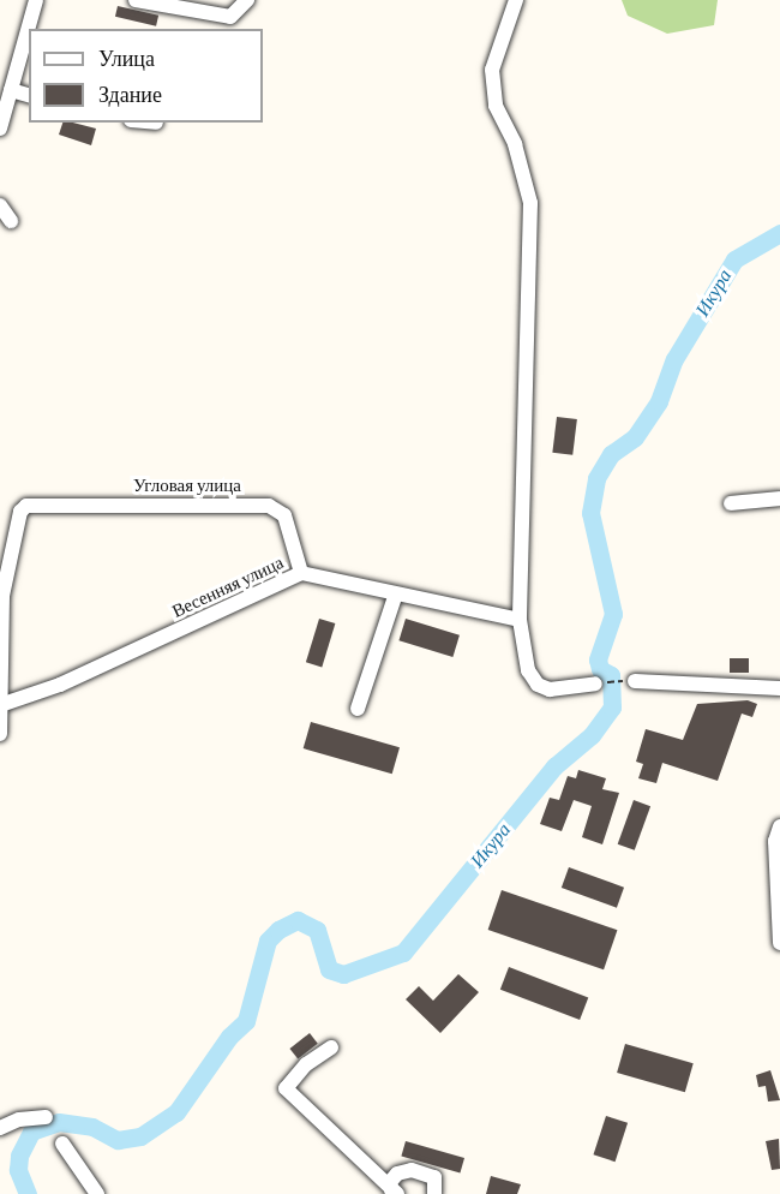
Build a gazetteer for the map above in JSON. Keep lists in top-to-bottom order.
{
  "streets": {
    "street": ["Угловая улица", "Весенняя улица"]
  },
  "crossings": [
    ["Угловая улица", "Весенняя улица"]
  ],
  "water": ["Икура"],
  "legend": ["Улица", "Здание"]
}
